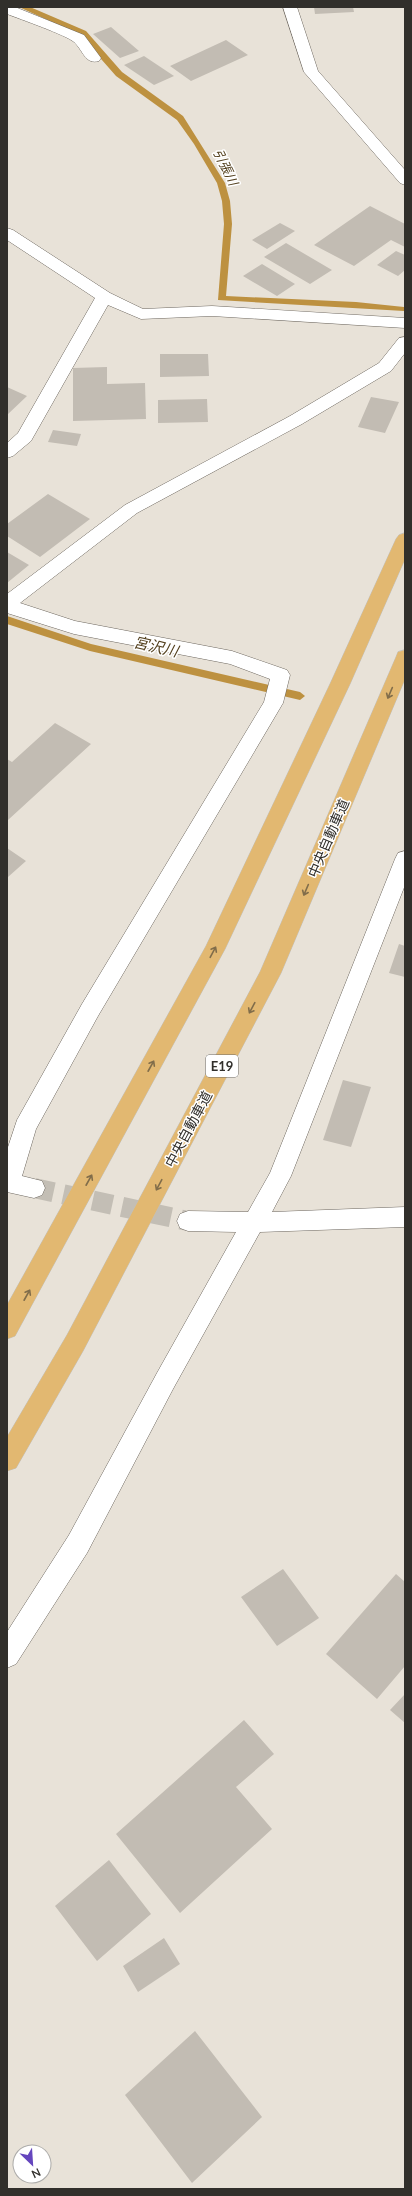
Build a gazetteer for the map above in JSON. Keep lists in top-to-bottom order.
{
  "streets": {
    "highway": ["中央自動車道", "E19"]
  },
  "water": ["引張川", "宮沢川"],
  "north": "bottom right"
}
